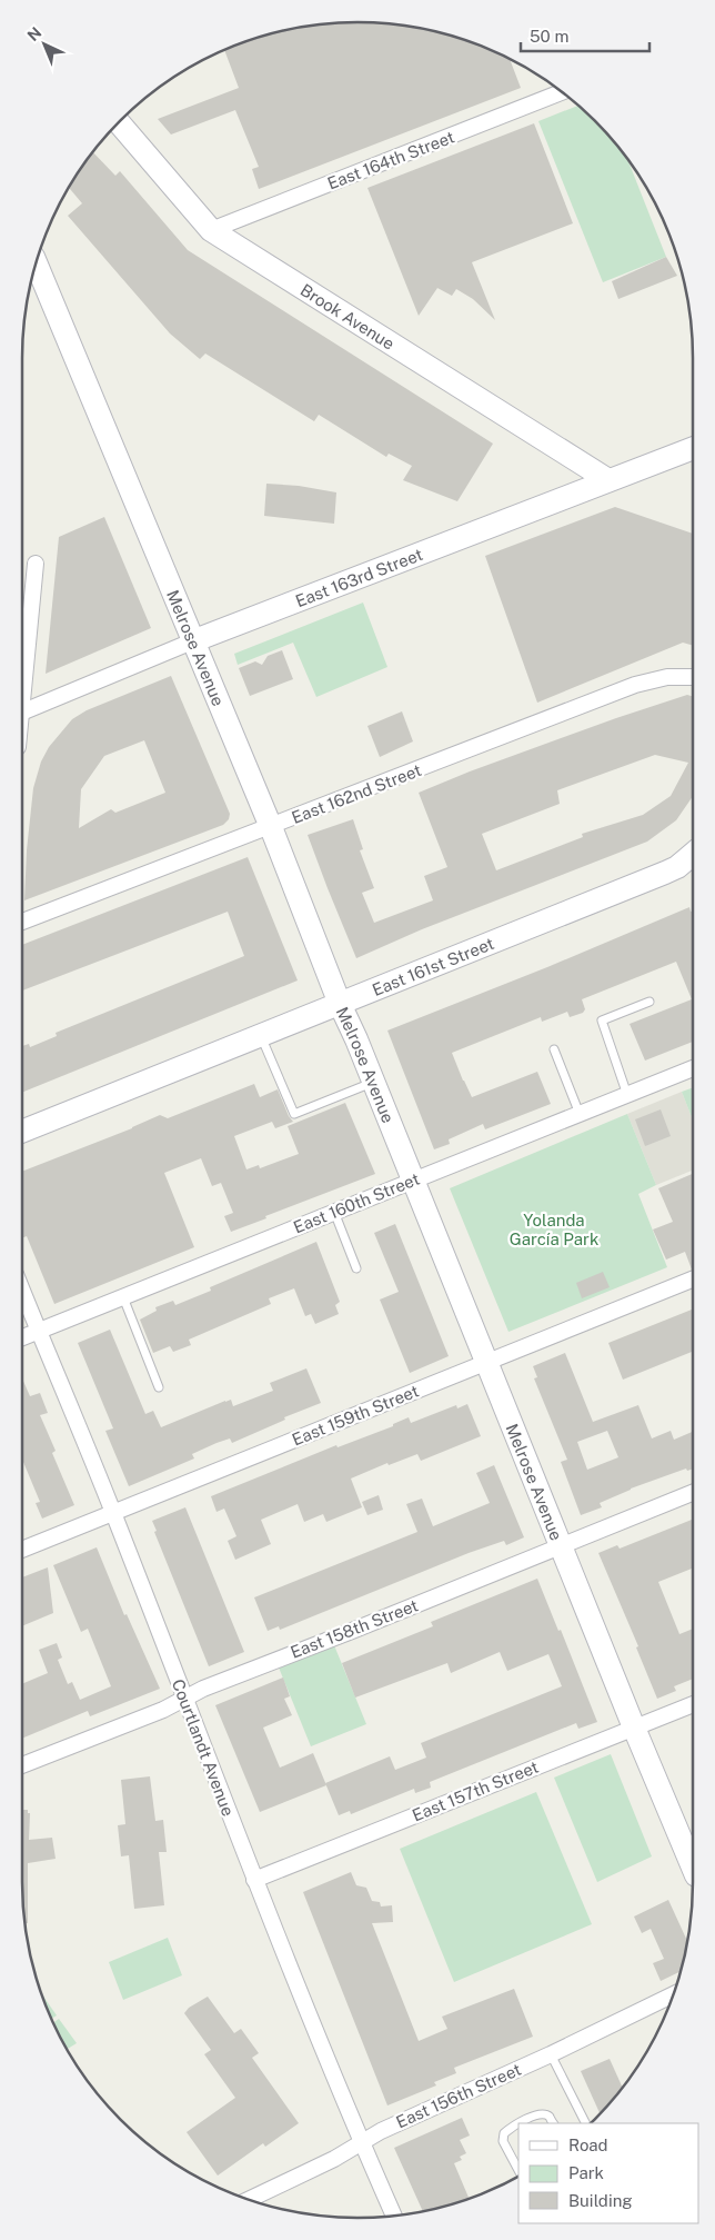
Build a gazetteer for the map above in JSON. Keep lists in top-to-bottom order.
{
  "streets": {
    "main road": [
      "Brook Avenue",
      "East 163rd Street",
      "Melrose Avenue",
      "East 161st Street"
    ],
    "street": [
      "East 164th Street",
      "East 162nd Street",
      "East 160th Street",
      "East 159th Street",
      "East 158th Street",
      "Courtlandt Avenue",
      "East 157th Street",
      "East 156th Street"
    ]
  },
  "crossings": [
    ["East 164th Street", "Brook Avenue"],
    ["Brook Avenue", "East 163rd Street"],
    ["East 163rd Street", "Melrose Avenue"],
    ["Melrose Avenue", "East 162nd Street"],
    ["Melrose Avenue", "East 161st Street"],
    ["Melrose Avenue", "East 160th Street"],
    ["Melrose Avenue", "East 159th Street"],
    ["Melrose Avenue", "East 158th Street"],
    ["Melrose Avenue", "East 157th Street"],
    ["East 160th Street", "Courtlandt Avenue"],
    ["East 159th Street", "Courtlandt Avenue"],
    ["East 158th Street", "Courtlandt Avenue"],
    ["Courtlandt Avenue", "East 157th Street"],
    ["Courtlandt Avenue", "East 156th Street"]
  ],
  "parks": ["Yolanda García Park"],
  "legend": ["Road", "Park", "Building"],
  "scale_bar": "50 m",
  "north": "top left"
}
